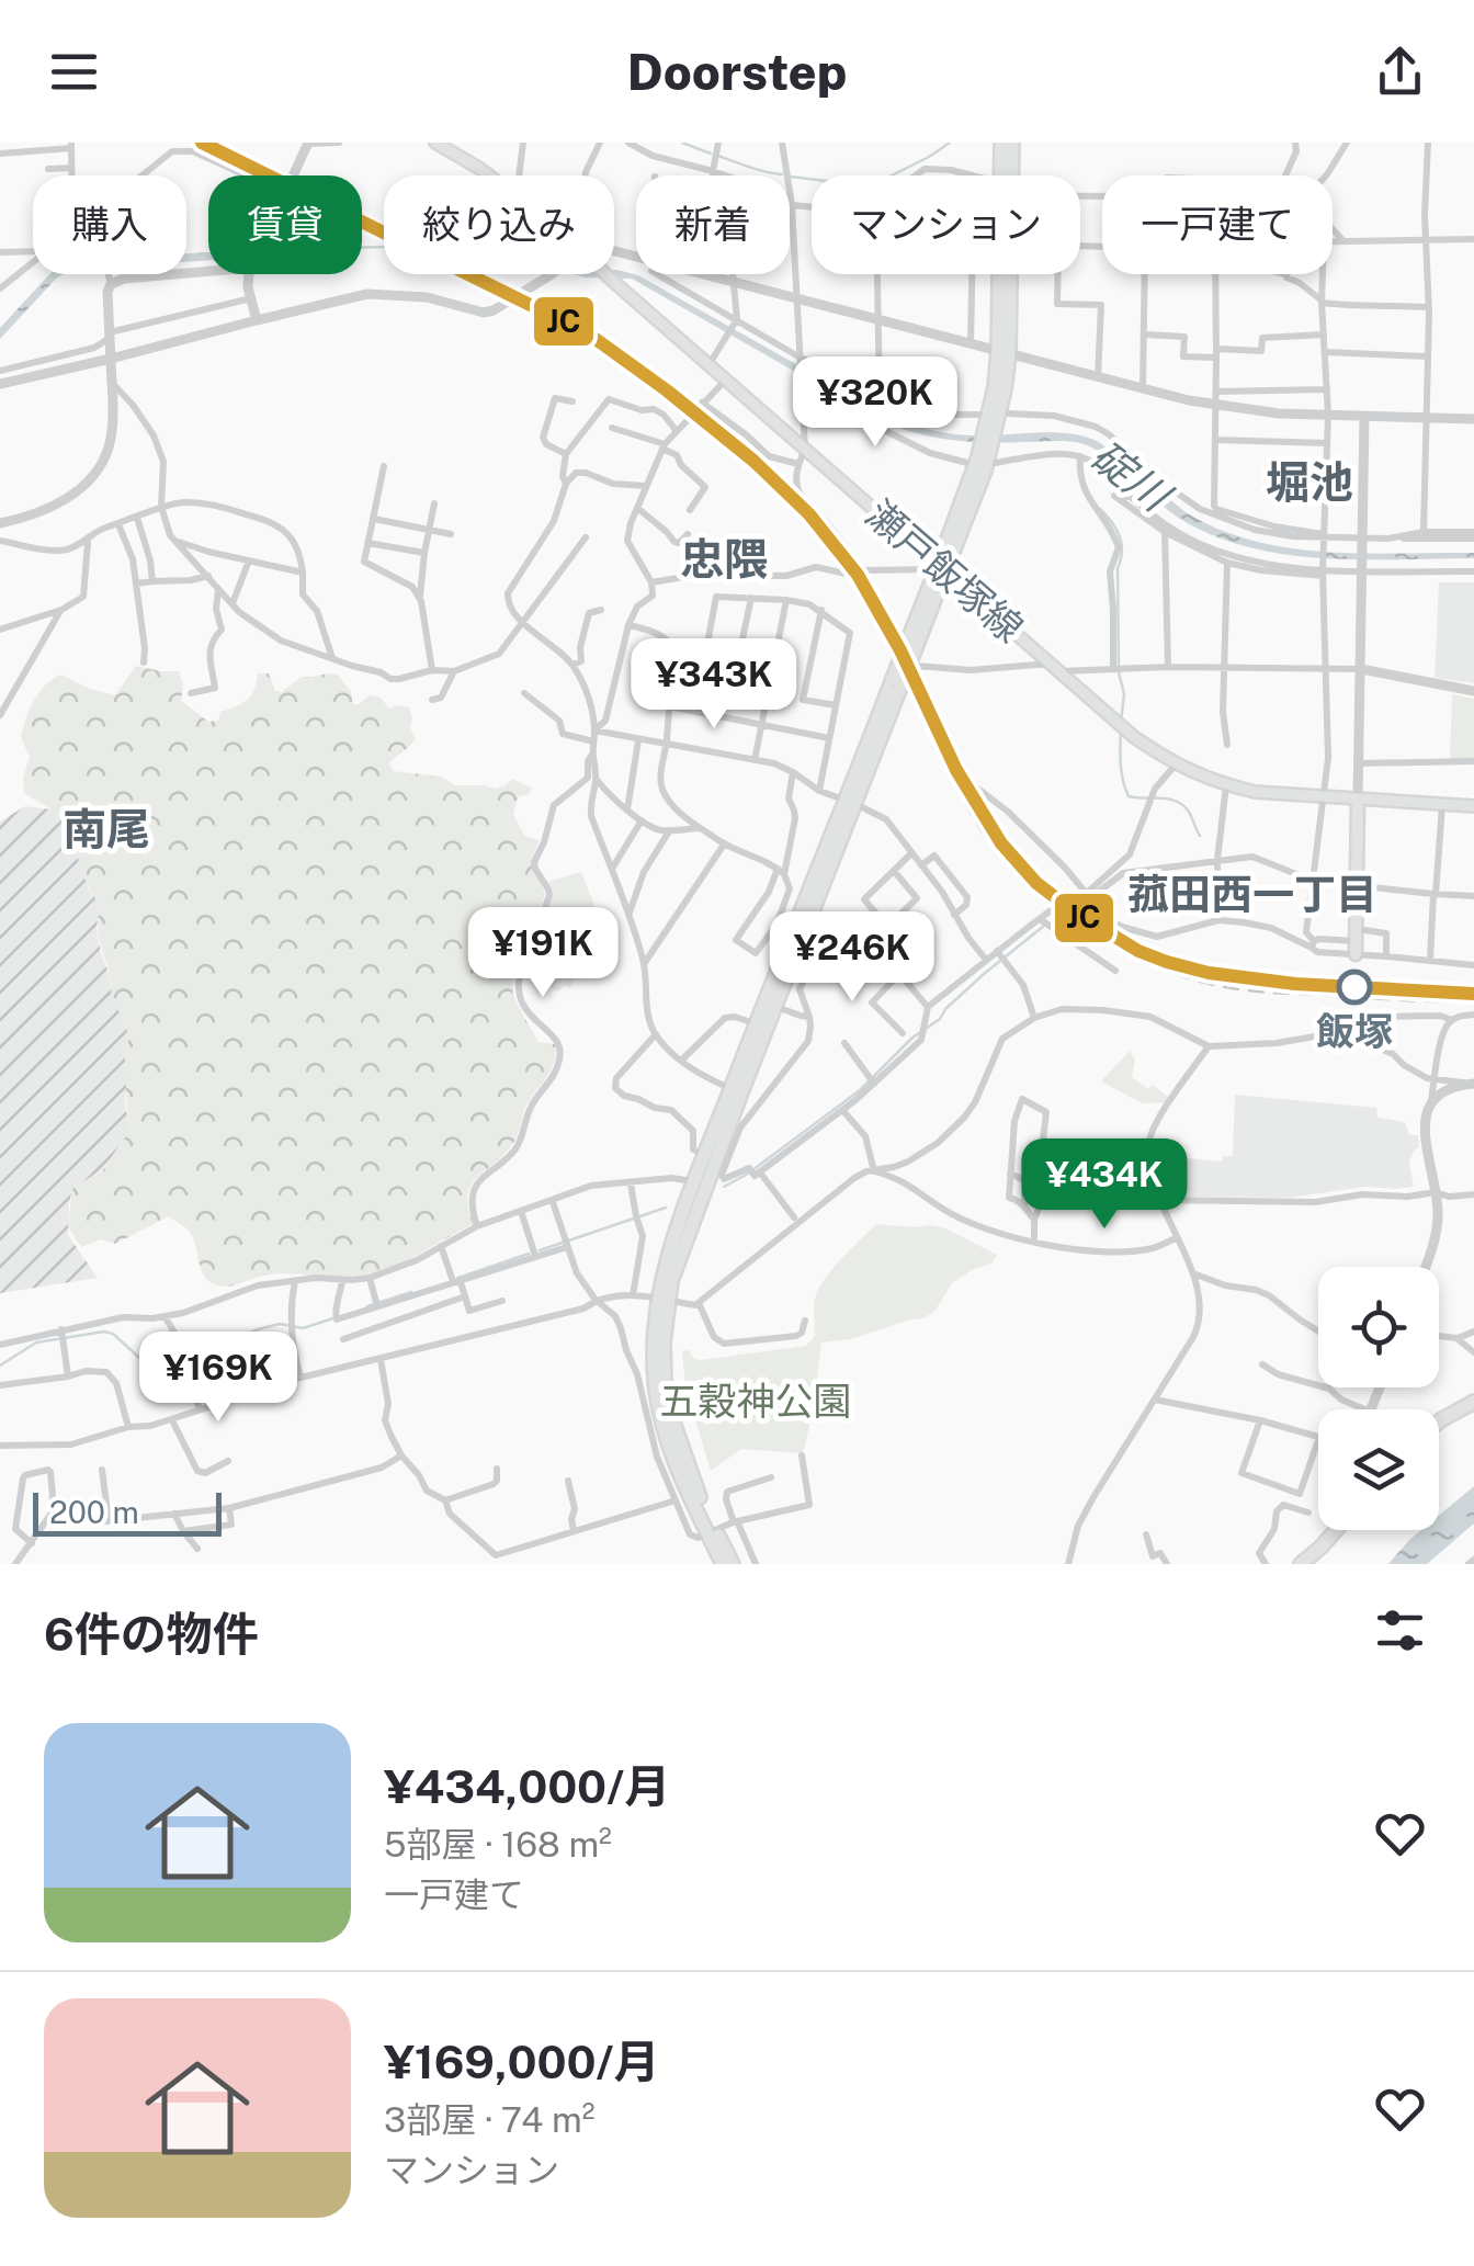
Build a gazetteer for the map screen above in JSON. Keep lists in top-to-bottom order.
{
  "streets": {
    "main road": ["瀬戸飯塚線"]
  },
  "districts": [
    "堀池",
    "忠隈",
    "南尾",
    "菰田西一丁目"
  ],
  "water": ["碇川"],
  "parks": ["五穀神公園"],
  "places": ["飯塚"],
  "lines": ["transit line JC"],
  "scale_bar": "200 m",
  "page": {
    "header": "Doorstep",
    "chip": [
      "購入",
      "賃貸",
      "絞り込み",
      "新着",
      "マンション",
      "一戸建て"
    ],
    "price": [
      "¥320K",
      "¥343K",
      "¥191K",
      "¥246K",
      "¥434K",
      "¥169K"
    ],
    "scale": "200 m",
    "heading": "6件の物件",
    "list": [
      {
        "name": "¥434,000/月",
        "note": "5部屋 · 168 m² · 一戸建て"
      },
      {
        "name": "¥169,000/月",
        "note": "3部屋 · 74 m² · マンション"
      }
    ]
  }
}
